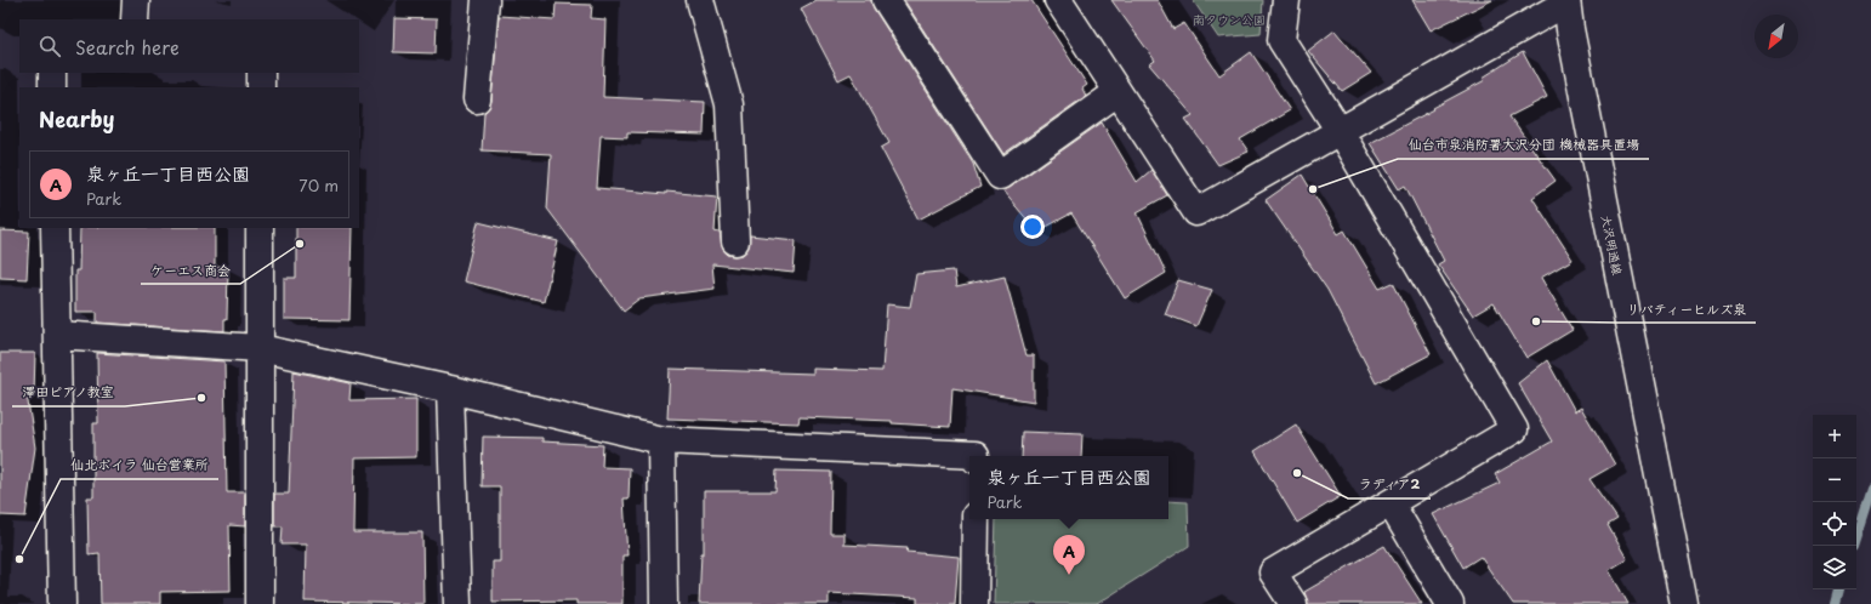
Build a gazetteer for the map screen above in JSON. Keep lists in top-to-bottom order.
{
  "streets": {
    "street": ["大沢明通線"]
  },
  "parks": ["南タウン公園"],
  "places": [
    "仙台市泉消防署大沢分団 機械器具置場",
    "ケーエス商会",
    "リバティーヒルズ泉",
    "澤田ピアノ教室",
    "ラディア2",
    "仙北ボイラ 仙台営業所"
  ],
  "north": "bottom left",
  "page": {
    "search": "Search here",
    "heading": "Nearby",
    "list": [
      {
        "mark": "A",
        "name": "泉ヶ丘一丁目西公園",
        "note": "Park",
        "value": "70 m"
      }
    ],
    "map_buttons": ["+", "−"],
    "popup": ["泉ヶ丘一丁目西公園", "Park"],
    "pins": "A"
  }
}
